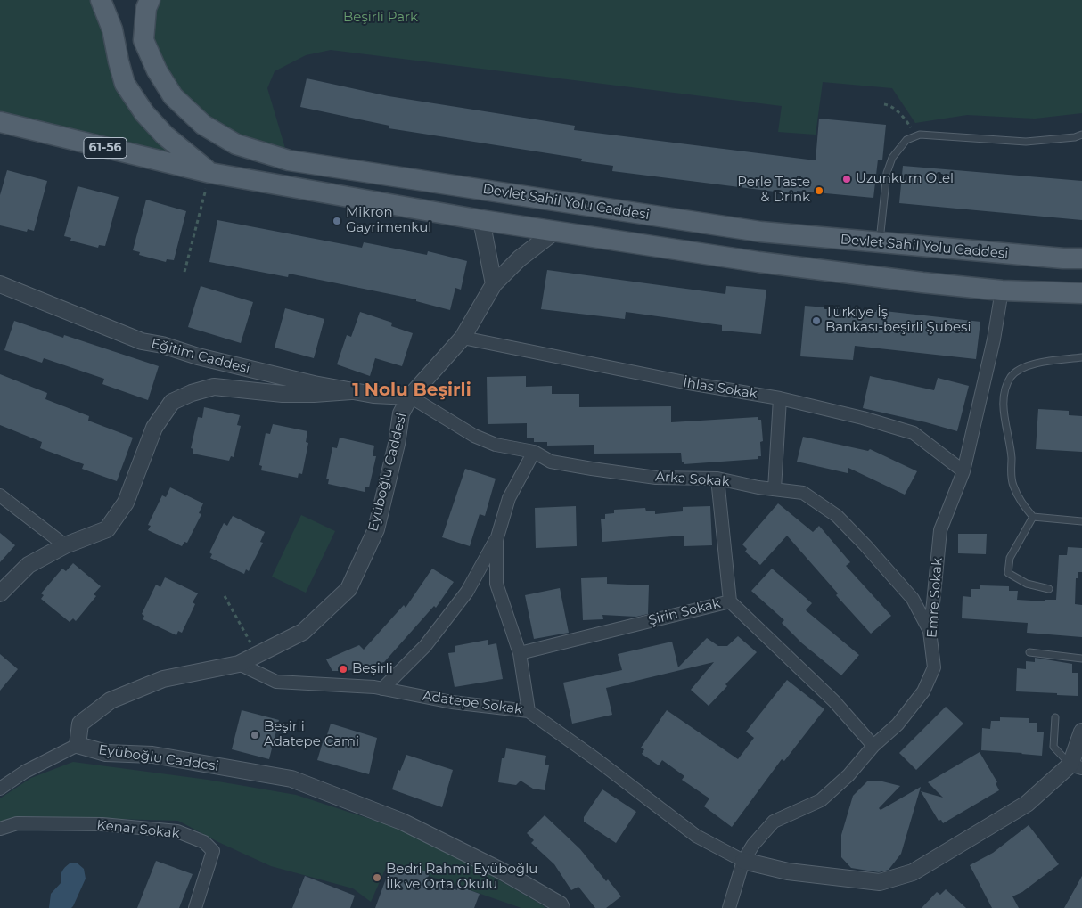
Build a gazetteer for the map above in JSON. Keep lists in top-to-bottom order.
{
  "streets": {
    "main road": ["61-56", "Devlet Sahil Yolu Caddesi"],
    "street": [
      "Eğitim Caddesi",
      "İhlas Sokak",
      "Eyüboğlu Caddesi",
      "Arka Sokak",
      "Emre Sokak",
      "Şirin Sokak",
      "Adatepe Sokak",
      "Kenar Sokak"
    ]
  },
  "crossings": [
    ["Eğitim Caddesi", "Eyüboğlu Caddesi"],
    ["Eğitim Caddesi", "Arka Sokak"],
    ["İhlas Sokak", "Eyüboğlu Caddesi"],
    ["İhlas Sokak", "Emre Sokak"],
    ["Eyüboğlu Caddesi", "Arka Sokak"],
    ["Eyüboğlu Caddesi", "Adatepe Sokak"],
    ["Arka Sokak", "Emre Sokak"],
    ["Emre Sokak", "Şirin Sokak"],
    ["Emre Sokak", "Adatepe Sokak"]
  ],
  "districts": ["1 Nolu Beşirli"],
  "parks": ["Beşirli Park"],
  "places": [
    "Uzunkum Otel",
    "Perle Taste & Drink",
    "Mikron Gayrimenkul",
    "Türkiye İş Bankası-beşirli Şubesi",
    "Beşirli",
    "Beşirli Adatepe Cami",
    "Bedri Rahmi Eyüboğlu İlk ve Orta Okulu"
  ]
}
